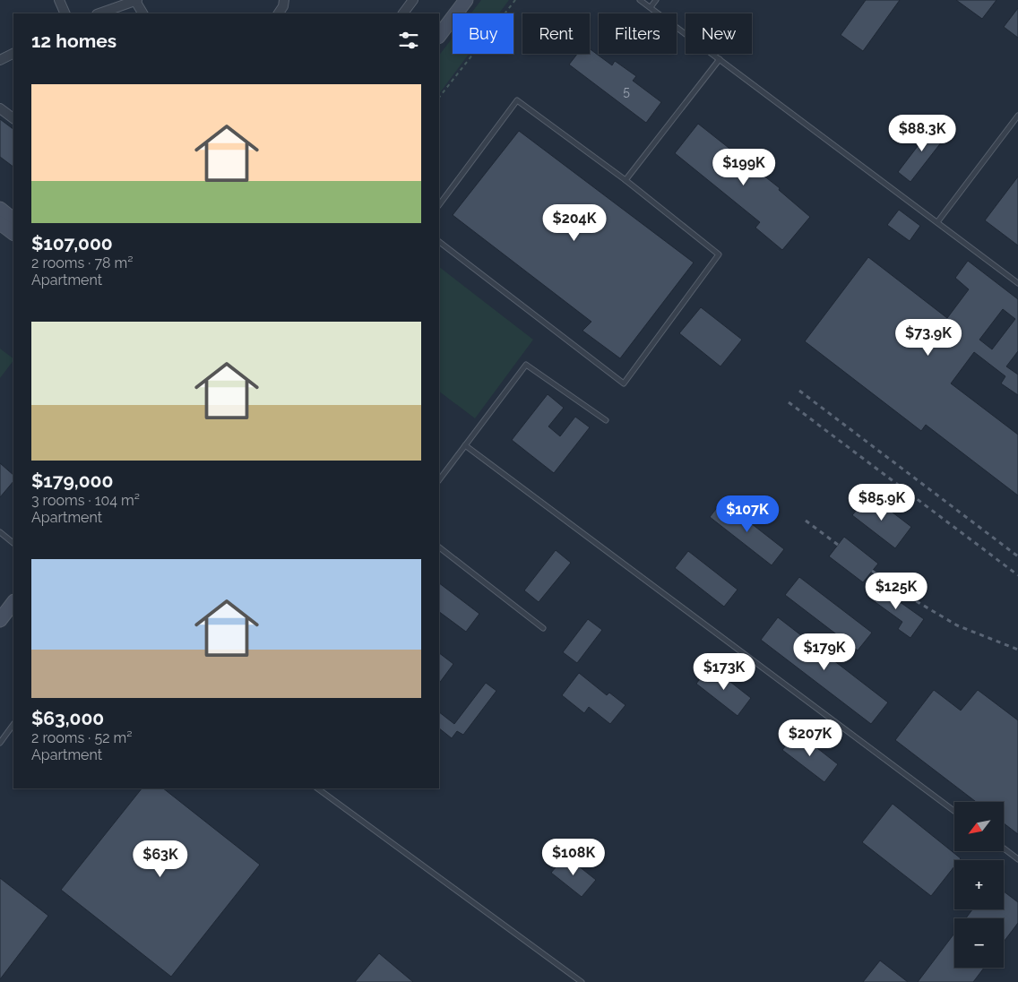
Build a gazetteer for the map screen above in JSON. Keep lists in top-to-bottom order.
{
  "house_numbers": ["5"],
  "north": "bottom left",
  "page": {
    "chip": [
      "Buy",
      "Rent",
      "Filters",
      "New"
    ],
    "heading": "12 homes",
    "list": [
      {
        "name": "$107,000",
        "note": "2 rooms · 78 m² · Apartment"
      },
      {
        "name": "$179,000",
        "note": "3 rooms · 104 m² · Apartment"
      },
      {
        "name": "$63,000",
        "note": "2 rooms · 52 m² · Apartment"
      }
    ],
    "price": [
      "$88.3K",
      "$199K",
      "$204K",
      "$73.9K",
      "$85.9K",
      "$107K",
      "$125K",
      "$179K",
      "$173K",
      "$207K",
      "$108K",
      "$63K"
    ],
    "map_buttons": ["+", "−"]
  }
}
